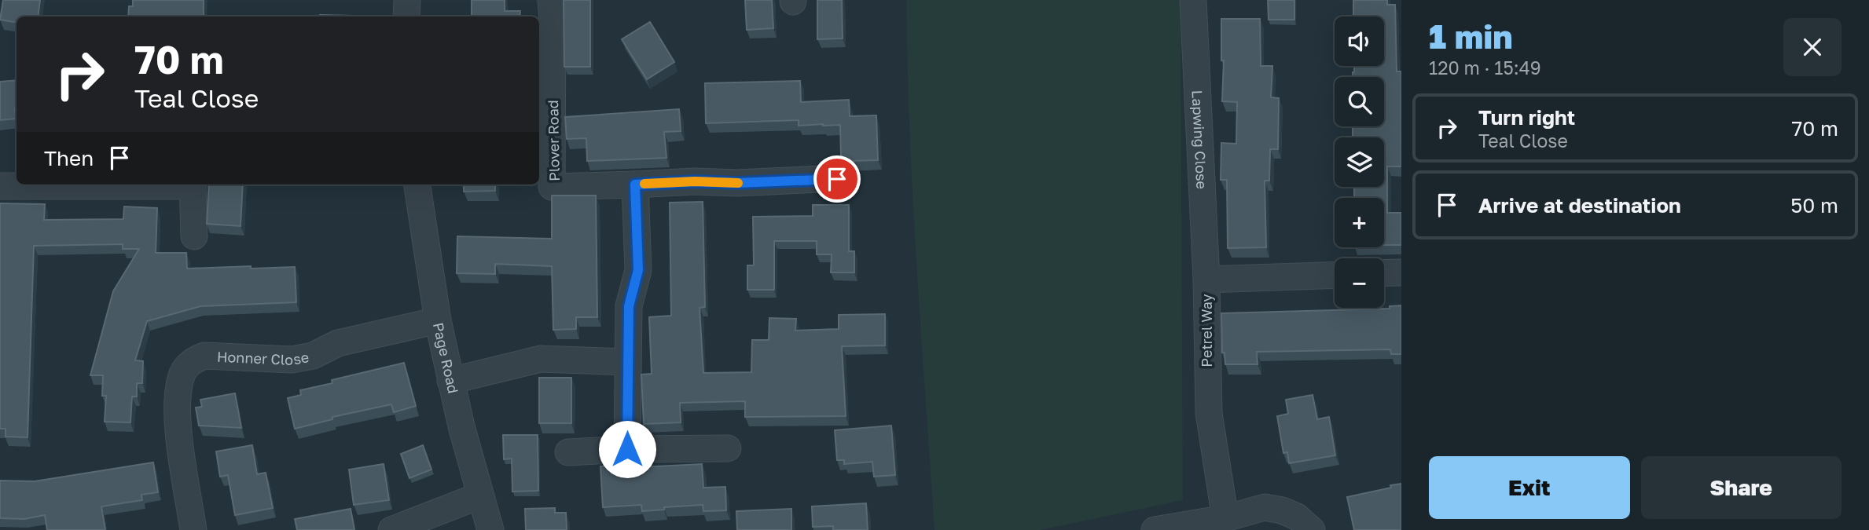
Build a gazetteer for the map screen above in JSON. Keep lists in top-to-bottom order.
{
  "streets": {
    "street": [
      "Lapwing Close",
      "Plover Road",
      "Petrel Way",
      "Honner Close",
      "Page Road"
    ]
  },
  "crossings": [
    ["Lapwing Close", "Petrel Way"],
    ["Honner Close", "Page Road"]
  ],
  "page": {
    "heading": ["1 min", "120 m · 15:49"],
    "map_buttons": ["+", "−"],
    "turn": ["70 m", "Teal Close"],
    "list": [
      {
        "name": "Turn right",
        "note": "Teal Close",
        "value": "70 m"
      },
      {
        "name": "Arrive at destination",
        "value": "50 m"
      }
    ],
    "then": "Then",
    "buttons": ["Exit", "Share"]
  }
}
